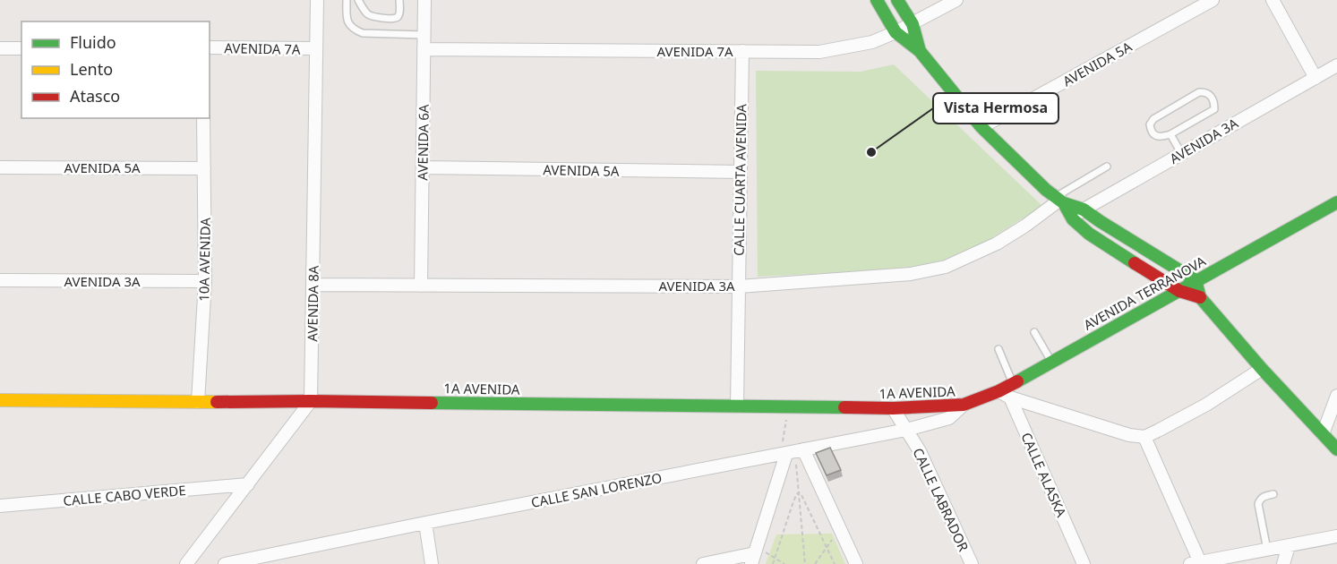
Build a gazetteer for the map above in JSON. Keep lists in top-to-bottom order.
{
  "streets": {
    "street": [
      "AVENIDA 7A",
      "AVENIDA 5A",
      "AVENIDA 3A",
      "AVENIDA 6A",
      "CALLE CUARTA AVENIDA",
      "10A AVENIDA",
      "AVENIDA TERRANOVA",
      "AVENIDA 8A",
      "1A AVENIDA",
      "CALLE ALASKA",
      "CALLE SAN LORENZO",
      "CALLE CABO VERDE",
      "CALLE LABRADOR"
    ]
  },
  "crossings": [
    ["AVENIDA 7A", "AVENIDA 6A"],
    ["AVENIDA 7A", "CALLE CUARTA AVENIDA"],
    ["AVENIDA 7A", "AVENIDA 8A"],
    ["AVENIDA 5A", "AVENIDA 6A"],
    ["AVENIDA 5A", "CALLE CUARTA AVENIDA"],
    ["AVENIDA 5A", "10A AVENIDA"],
    ["AVENIDA 3A", "AVENIDA 6A"],
    ["AVENIDA 3A", "CALLE CUARTA AVENIDA"],
    ["AVENIDA 3A", "10A AVENIDA"],
    ["AVENIDA 3A", "AVENIDA 8A"],
    ["CALLE CUARTA AVENIDA", "1A AVENIDA"],
    ["10A AVENIDA", "1A AVENIDA"],
    ["AVENIDA TERRANOVA", "1A AVENIDA"],
    ["AVENIDA TERRANOVA", "CALLE ALASKA"],
    ["AVENIDA TERRANOVA", "CALLE SAN LORENZO"],
    ["AVENIDA 8A", "1A AVENIDA"],
    ["1A AVENIDA", "CALLE SAN LORENZO"],
    ["1A AVENIDA", "CALLE LABRADOR"],
    ["CALLE SAN LORENZO", "CALLE LABRADOR"]
  ],
  "places": ["Vista Hermosa"],
  "legend": ["Fluido", "Lento", "Atasco"]
}
